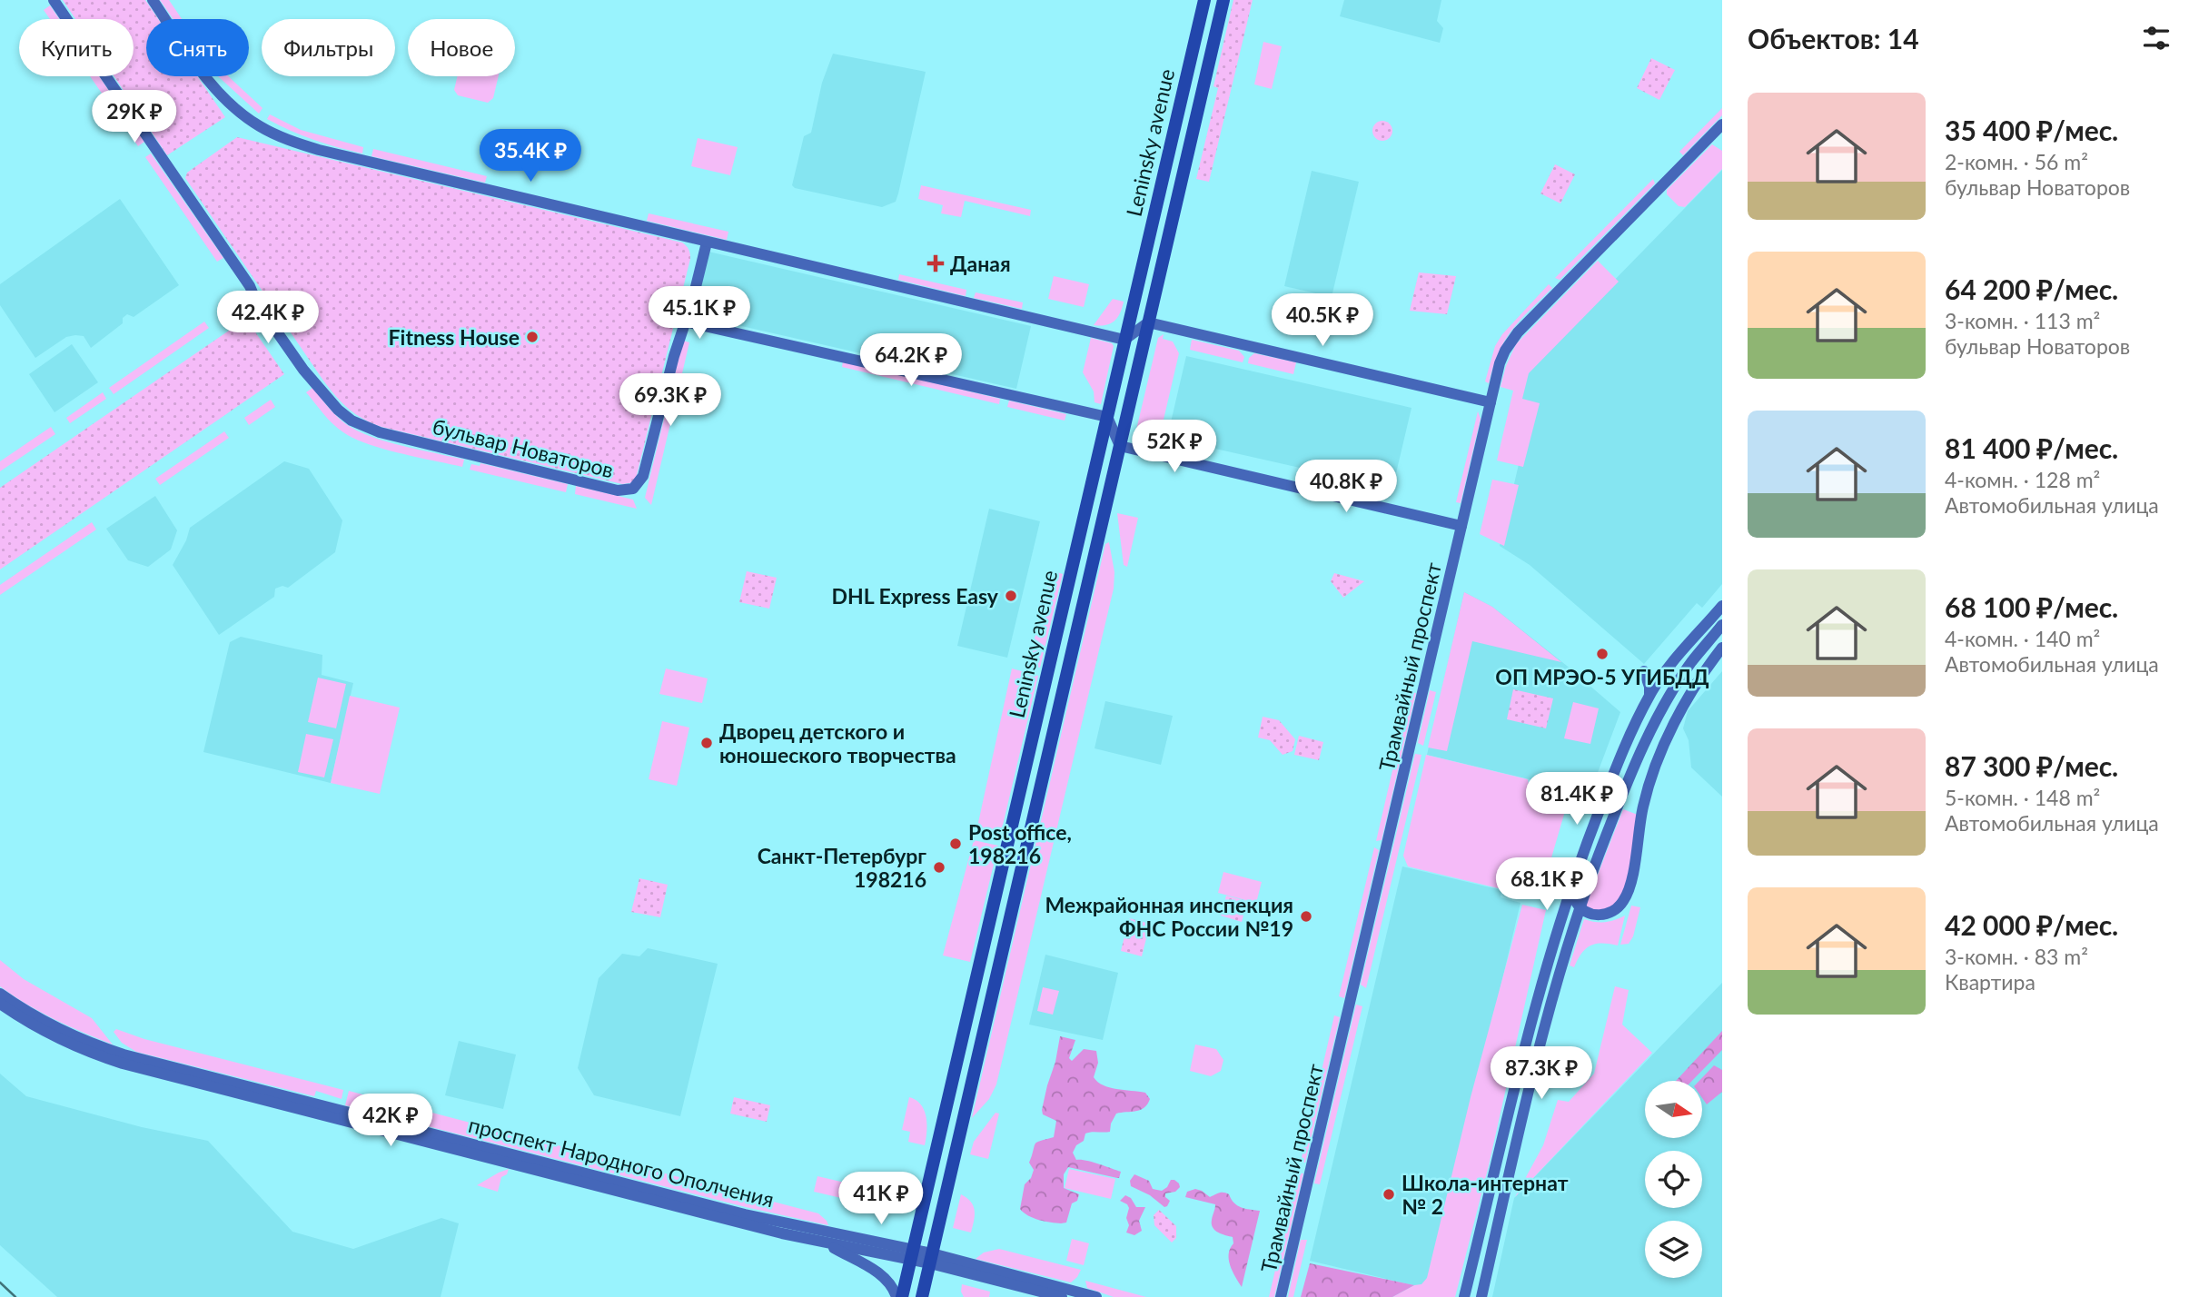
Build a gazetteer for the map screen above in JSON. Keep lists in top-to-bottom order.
{
  "streets": {
    "main road": ["Leninsky avenue"],
    "street": ["бульвар Новаторов", "Трамвайный проспект", "проспект Народного Ополчения"]
  },
  "crossings": [
    ["Leninsky avenue", "проспект Народного Ополчения"]
  ],
  "places": {
    "health": ["Даная"],
    "other": [
      "Fitness House",
      "DHL Express Easy",
      "ОП МРЭО-5 УГИБДД",
      "Дворец детского и юношеского творчества",
      "Post office, 198216",
      "Санкт-Петербург 198216",
      "Межрайонная инспекция ФНС России №19",
      "Школа-интернат № 2"
    ]
  },
  "north": "right",
  "page": {
    "heading": "Объектов: 14",
    "chip": [
      "Купить",
      "Снять",
      "Фильтры",
      "Новое"
    ],
    "list": [
      {
        "name": "35 400 ₽/мес.",
        "note": "2-комн. · 56 m² · бульвар Новаторов"
      },
      {
        "name": "64 200 ₽/мес.",
        "note": "3-комн. · 113 m² · бульвар Новаторов"
      },
      {
        "name": "81 400 ₽/мес.",
        "note": "4-комн. · 128 m² · Автомобильная улица"
      },
      {
        "name": "68 100 ₽/мес.",
        "note": "4-комн. · 140 m² · Автомобильная улица"
      },
      {
        "name": "87 300 ₽/мес.",
        "note": "5-комн. · 148 m² · Автомобильная улица"
      },
      {
        "name": "42 000 ₽/мес.",
        "note": "3-комн. · 83 m² · Квартира"
      }
    ],
    "price": [
      "29K ₽",
      "35.4K ₽",
      "45.1K ₽",
      "42.4K ₽",
      "40.5K ₽",
      "64.2K ₽",
      "69.3K ₽",
      "52K ₽",
      "40.8K ₽",
      "81.4K ₽",
      "68.1K ₽",
      "87.3K ₽",
      "42K ₽",
      "41K ₽"
    ]
  }
}
